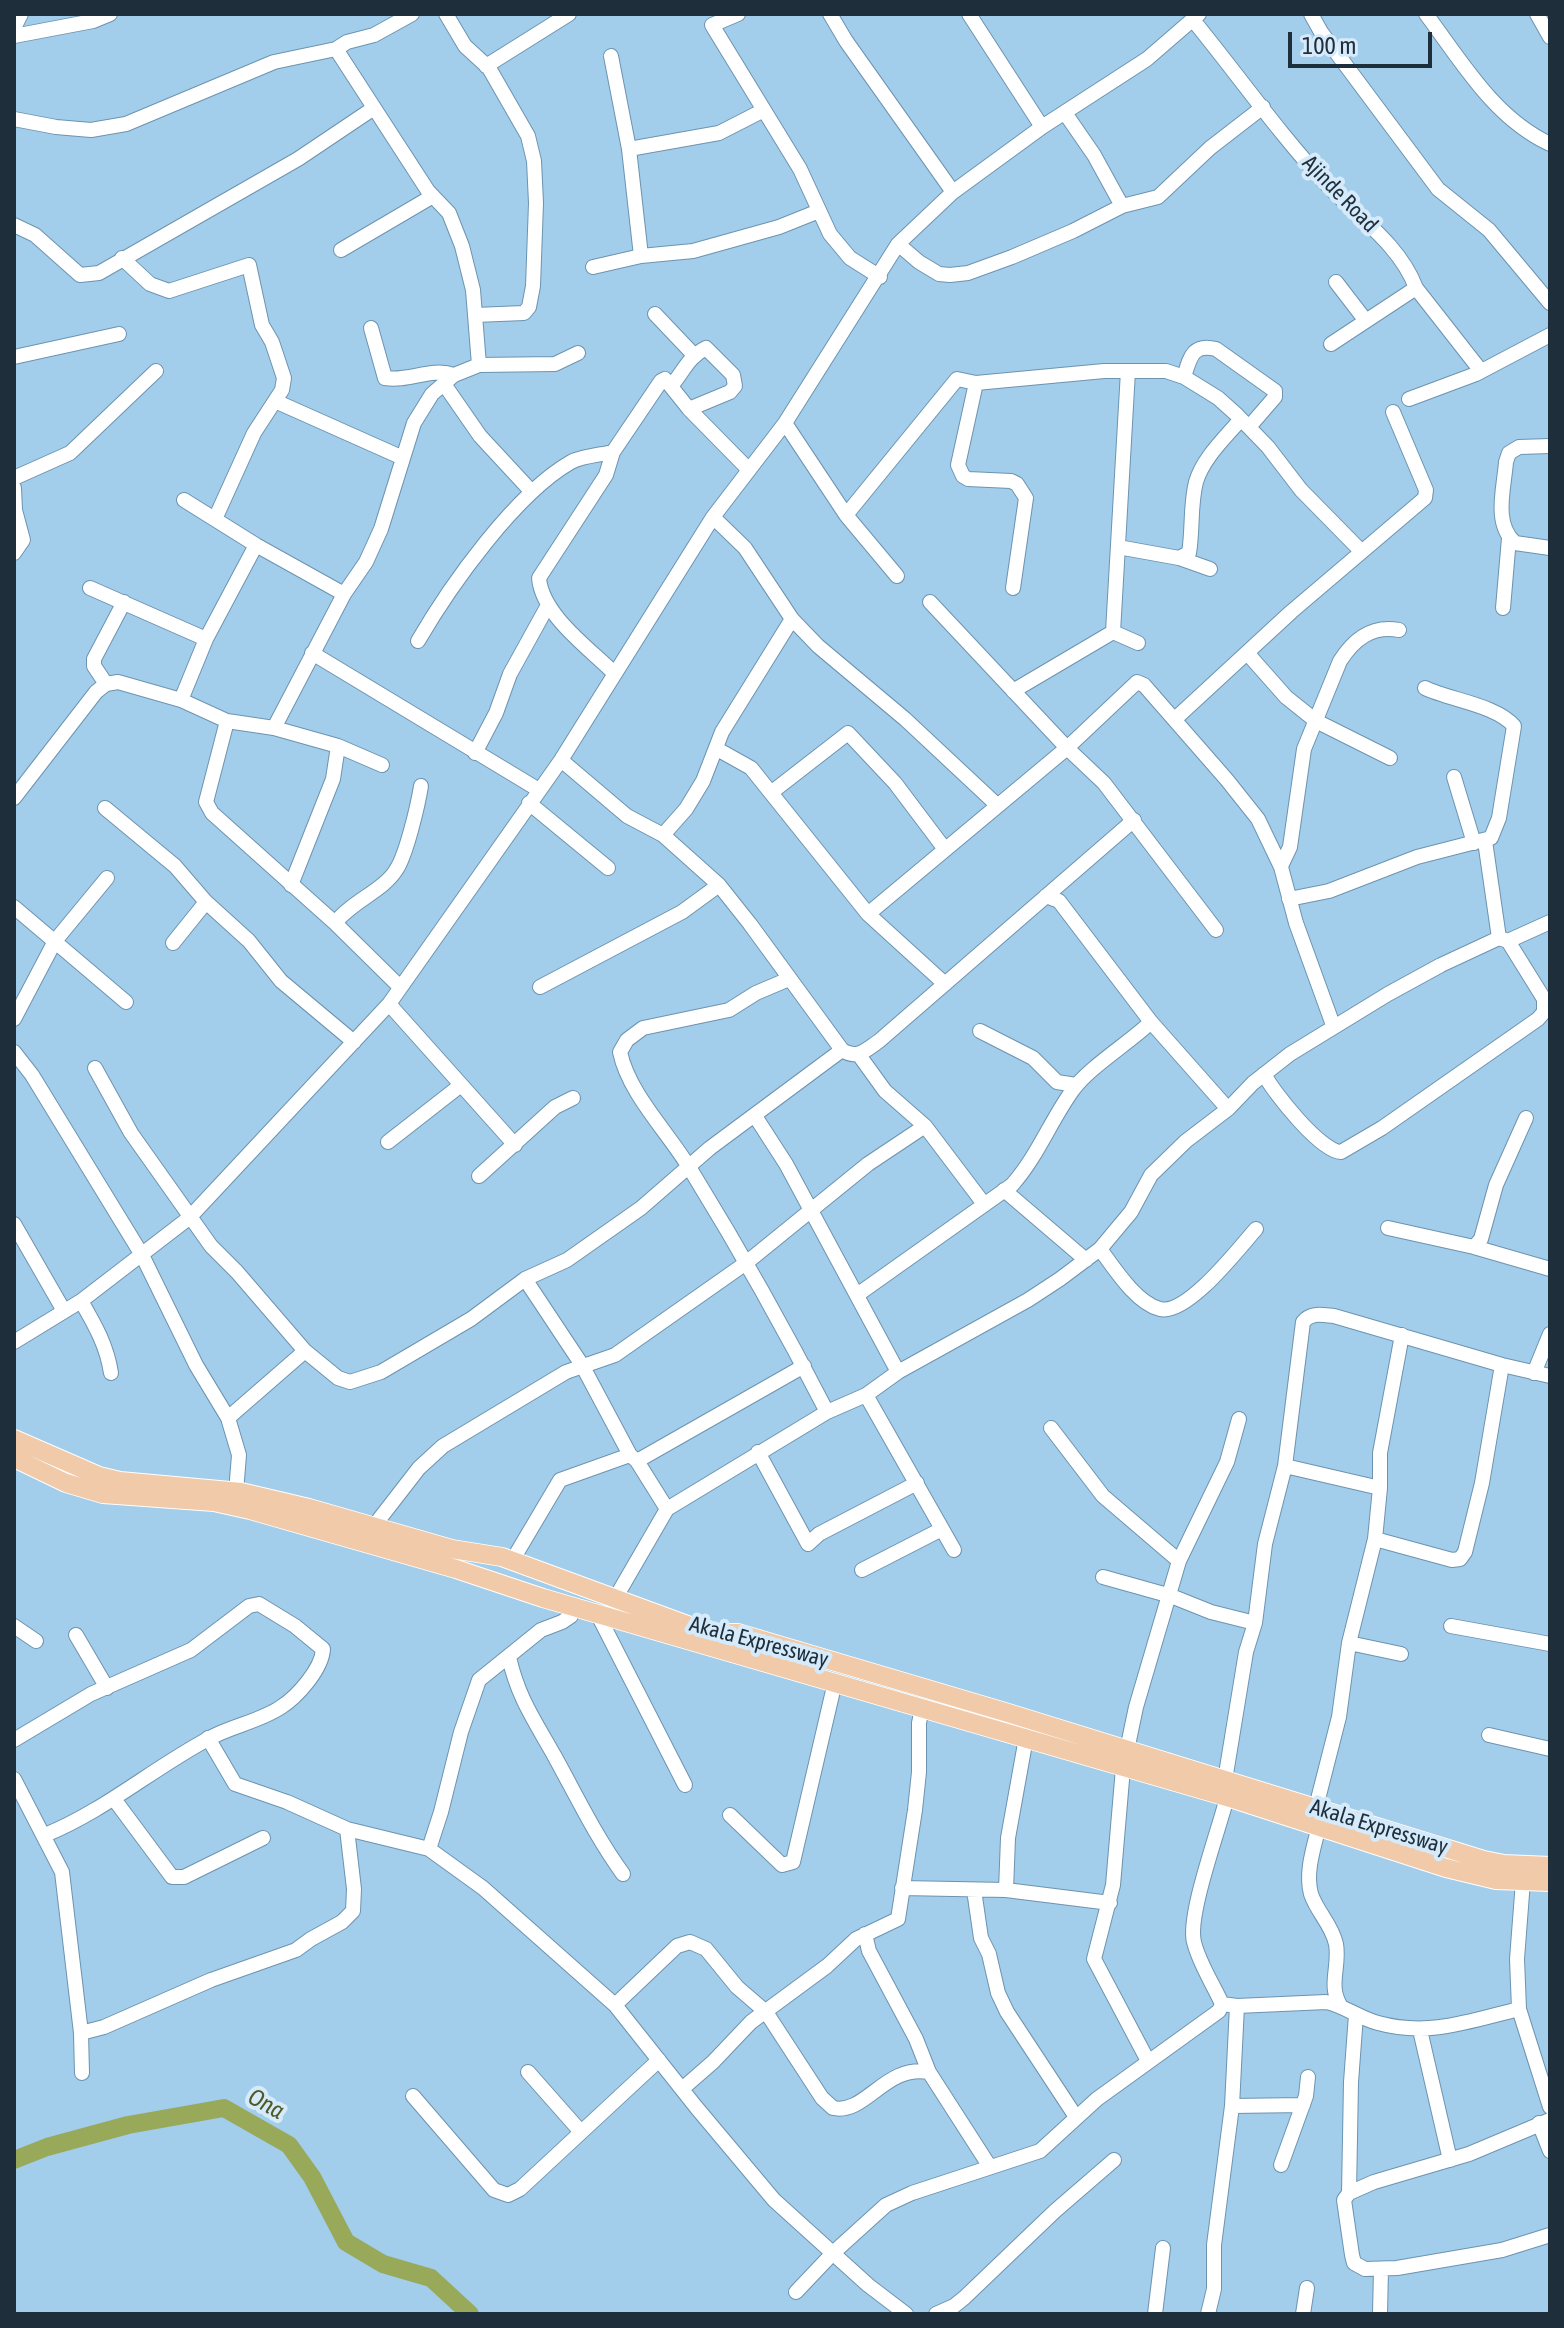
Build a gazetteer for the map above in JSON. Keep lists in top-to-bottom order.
{
  "streets": {
    "main road": ["Akala Expressway"],
    "street": ["Ajinde Road"]
  },
  "water": ["Ona"],
  "scale_bar": "100 m"
}
